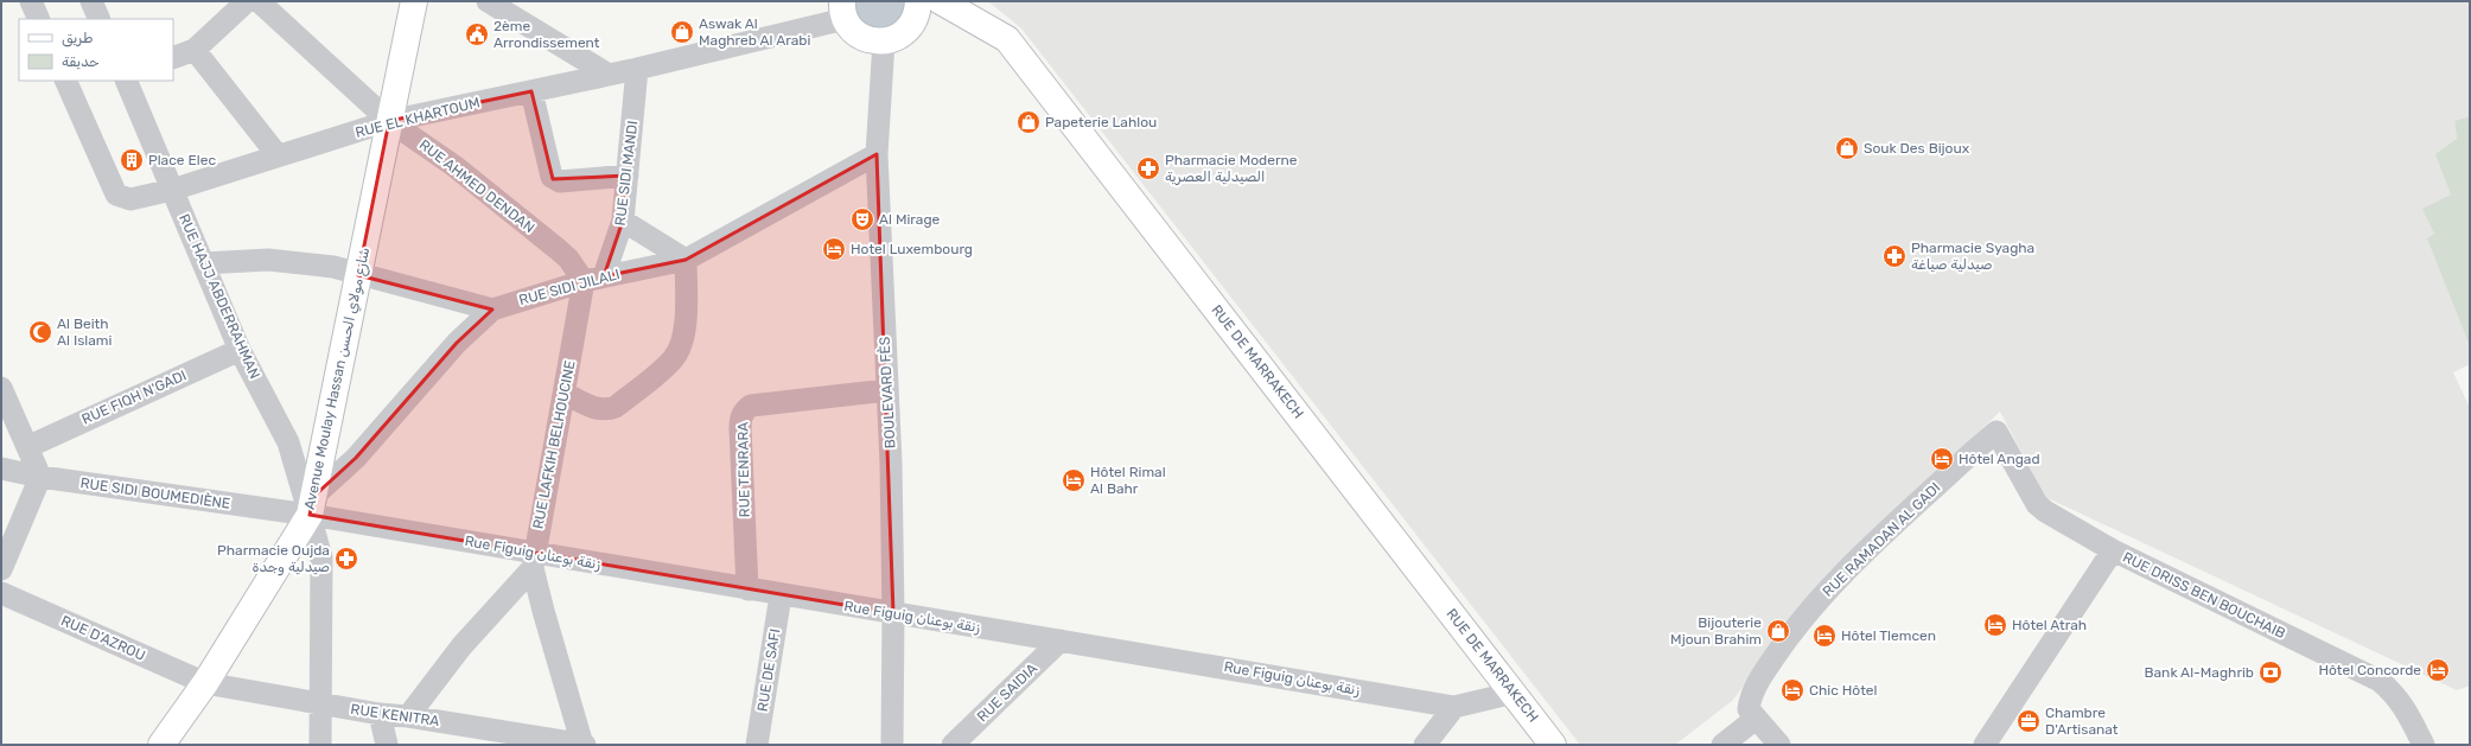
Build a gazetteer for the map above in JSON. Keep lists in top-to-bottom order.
{
  "streets": {
    "main road": ["RUE DE MARRAKECH", "Avenue Moulay Hassan شارع مولاي الحسن"],
    "street": [
      "RUE EL KHARTOUM",
      "RUE SIDI MANDI",
      "RUE AHMED DENDAN",
      "RUE SIDI JILALI",
      "RUE HAJJ ABDERRAHMAN",
      "BOULEVARD FÈS",
      "RUE FIQH N'GADI",
      "RUE LAFKIH BELHOUCINE",
      "RUE TENRARA",
      "RUE SIDI BOUMEDIÈNE",
      "RUE RAMADAN AL GADI",
      "Rue Figuig زنقة بوعنان",
      "RUE DRISS BEN BOUCHAIB",
      "RUE D’AZROU",
      "RUE DE SAFI",
      "RUE SAIDIA",
      "RUE KENITRA"
    ]
  },
  "crossings": [
    ["RUE EL KHARTOUM", "RUE SIDI MANDI"],
    ["RUE EL KHARTOUM", "RUE AHMED DENDAN"],
    ["RUE EL KHARTOUM", "RUE HAJJ ABDERRAHMAN"],
    ["RUE EL KHARTOUM", "Avenue Moulay Hassan شارع مولاي الحسن"],
    ["RUE SIDI MANDI", "RUE AHMED DENDAN"],
    ["RUE SIDI MANDI", "RUE SIDI JILALI"],
    ["RUE SIDI MANDI", "RUE LAFKIH BELHOUCINE"],
    ["RUE AHMED DENDAN", "RUE SIDI JILALI"],
    ["RUE AHMED DENDAN", "Avenue Moulay Hassan شارع مولاي الحسن"],
    ["RUE AHMED DENDAN", "RUE LAFKIH BELHOUCINE"],
    ["RUE SIDI JILALI", "RUE HAJJ ABDERRAHMAN"],
    ["RUE SIDI JILALI", "Avenue Moulay Hassan شارع مولاي الحسن"],
    ["RUE SIDI JILALI", "BOULEVARD FÈS"],
    ["RUE SIDI JILALI", "RUE LAFKIH BELHOUCINE"],
    ["RUE SIDI JILALI", "RUE SIDI BOUMEDIÈNE"],
    ["RUE SIDI JILALI", "Rue Figuig زنقة بوعنان"],
    ["RUE HAJJ ABDERRAHMAN", "Avenue Moulay Hassan شارع مولاي الحسن"],
    ["RUE HAJJ ABDERRAHMAN", "RUE FIQH N'GADI"],
    ["RUE HAJJ ABDERRAHMAN", "RUE SIDI BOUMEDIÈNE"],
    ["RUE HAJJ ABDERRAHMAN", "Rue Figuig زنقة بوعنان"],
    ["RUE HAJJ ABDERRAHMAN", "RUE KENITRA"],
    ["RUE DE MARRAKECH", "Rue Figuig زنقة بوعنان"],
    ["Avenue Moulay Hassan شارع مولاي الحسن", "RUE SIDI BOUMEDIÈNE"],
    ["Avenue Moulay Hassan شارع مولاي الحسن", "Rue Figuig زنقة بوعنان"],
    ["Avenue Moulay Hassan شارع مولاي الحسن", "RUE D’AZROU"],
    ["Avenue Moulay Hassan شارع مولاي الحسن", "RUE KENITRA"],
    ["BOULEVARD FÈS", "RUE TENRARA"],
    ["BOULEVARD FÈS", "Rue Figuig زنقة بوعنان"],
    ["RUE LAFKIH BELHOUCINE", "Rue Figuig زنقة بوعنان"],
    ["RUE LAFKIH BELHOUCINE", "RUE KENITRA"],
    ["RUE TENRARA", "Rue Figuig زنقة بوعنان"],
    ["RUE SIDI BOUMEDIÈNE", "Rue Figuig زنقة بوعنان"],
    ["RUE RAMADAN AL GADI", "RUE DRISS BEN BOUCHAIB"],
    ["Rue Figuig زنقة بوعنان", "RUE DE SAFI"],
    ["Rue Figuig زنقة بوعنان", "RUE SAIDIA"],
    ["RUE D’AZROU", "RUE KENITRA"]
  ],
  "places": {
    "shop": [
      "Aswak Al Maghreb Al Arabi",
      "Papeterie Lahlou",
      "Souk Des Bijoux",
      "Bijouterie Mjoun Brahim"
    ],
    "public building": ["2ème Arrondissement"],
    "building": ["Place Elec"],
    "pharmacy": ["Pharmacie Moderne الصيدلية العصرية", "Pharmacie Syagha صيدلية صياغة", "Pharmacie Oujda صيدلية وجدة"],
    "theatre": ["Al Mirage"],
    "hotel": [
      "Hotel Luxembourg",
      "Hôtel Angad",
      "Hôtel Rimal Al Bahr",
      "Hôtel Atrah",
      "Hôtel Tlemcen",
      "Hôtel Concorde",
      "Chic Hôtel"
    ],
    "mosque": ["Al Beith Al Islami"],
    "bank": ["Bank Al-Maghrib"],
    "office": ["Chambre D'Artisanat"]
  },
  "legend": ["طريق", "حديقة"]
}
